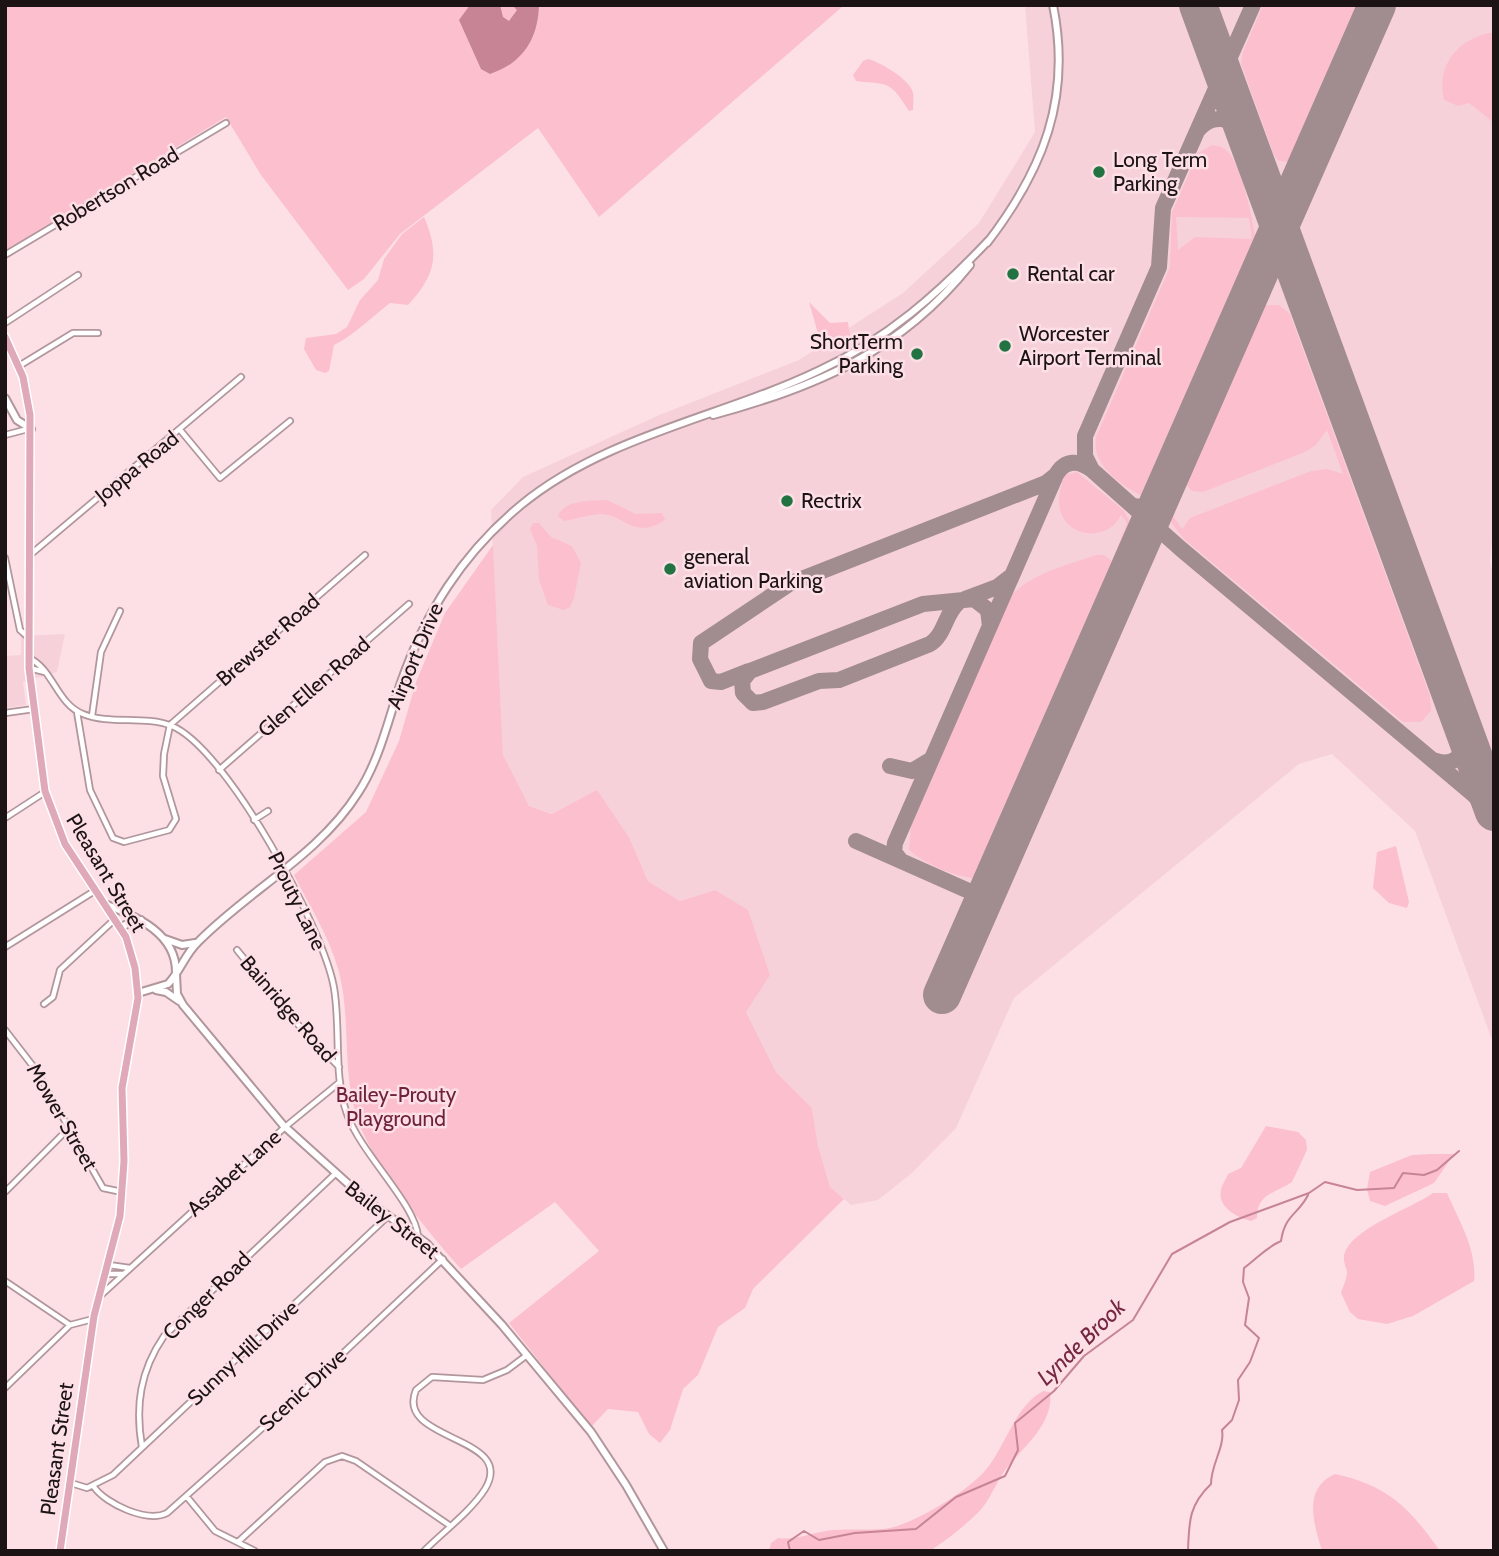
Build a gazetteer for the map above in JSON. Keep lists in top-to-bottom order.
{
  "streets": {
    "main road": ["Airport Drive", "Pleasant Street", "Bailey Street"],
    "street": [
      "Robertson Road",
      "Joppa Road",
      "Brewster Road",
      "Glen Ellen Road",
      "Prouty Lane",
      "Bainridge Road",
      "Mower Street",
      "Assabet Lane",
      "Conger Road",
      "Sunny Hill Drive",
      "Scenic Drive"
    ]
  },
  "crossings": [
    ["Joppa Road", "Pleasant Street"],
    ["Brewster Road", "Prouty Lane"],
    ["Airport Drive", "Prouty Lane"],
    ["Airport Drive", "Bailey Street"],
    ["Glen Ellen Road", "Prouty Lane"],
    ["Pleasant Street", "Prouty Lane"],
    ["Pleasant Street", "Mower Street"],
    ["Pleasant Street", "Assabet Lane"],
    ["Prouty Lane", "Bainridge Road"],
    ["Prouty Lane", "Assabet Lane"],
    ["Prouty Lane", "Bailey Street"],
    ["Assabet Lane", "Bailey Street"],
    ["Bailey Street", "Conger Road"],
    ["Bailey Street", "Sunny Hill Drive"],
    ["Bailey Street", "Scenic Drive"],
    ["Conger Road", "Sunny Hill Drive"],
    ["Sunny Hill Drive", "Scenic Drive"]
  ],
  "water": ["Lynde Brook"],
  "parks": ["Bailey-Prouty Playground"],
  "places": [
    "Long Term Parking",
    "Rental car",
    "Worcester Airport Terminal",
    "ShortTerm Parking",
    "Rectrix",
    "general aviation Parking"
  ]
}
